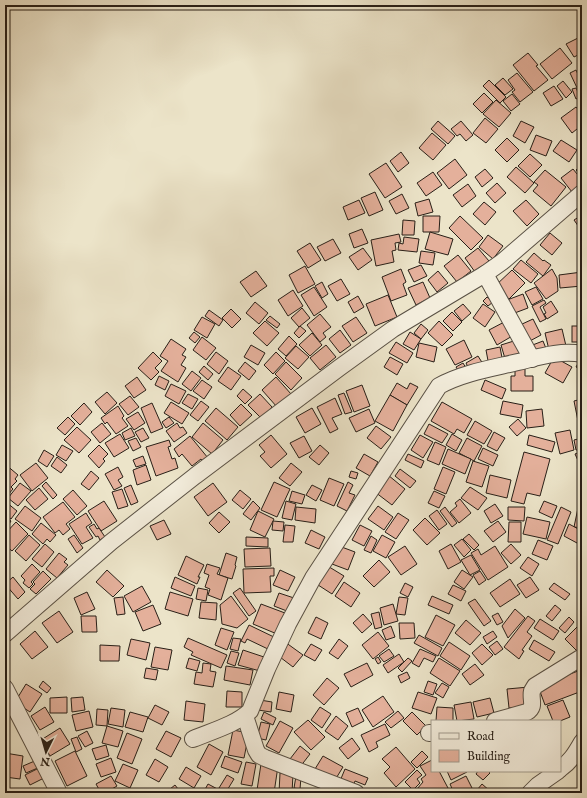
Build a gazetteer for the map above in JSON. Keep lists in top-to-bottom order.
{
  "legend": ["Road", "Building"],
  "north": "bottom"
}
